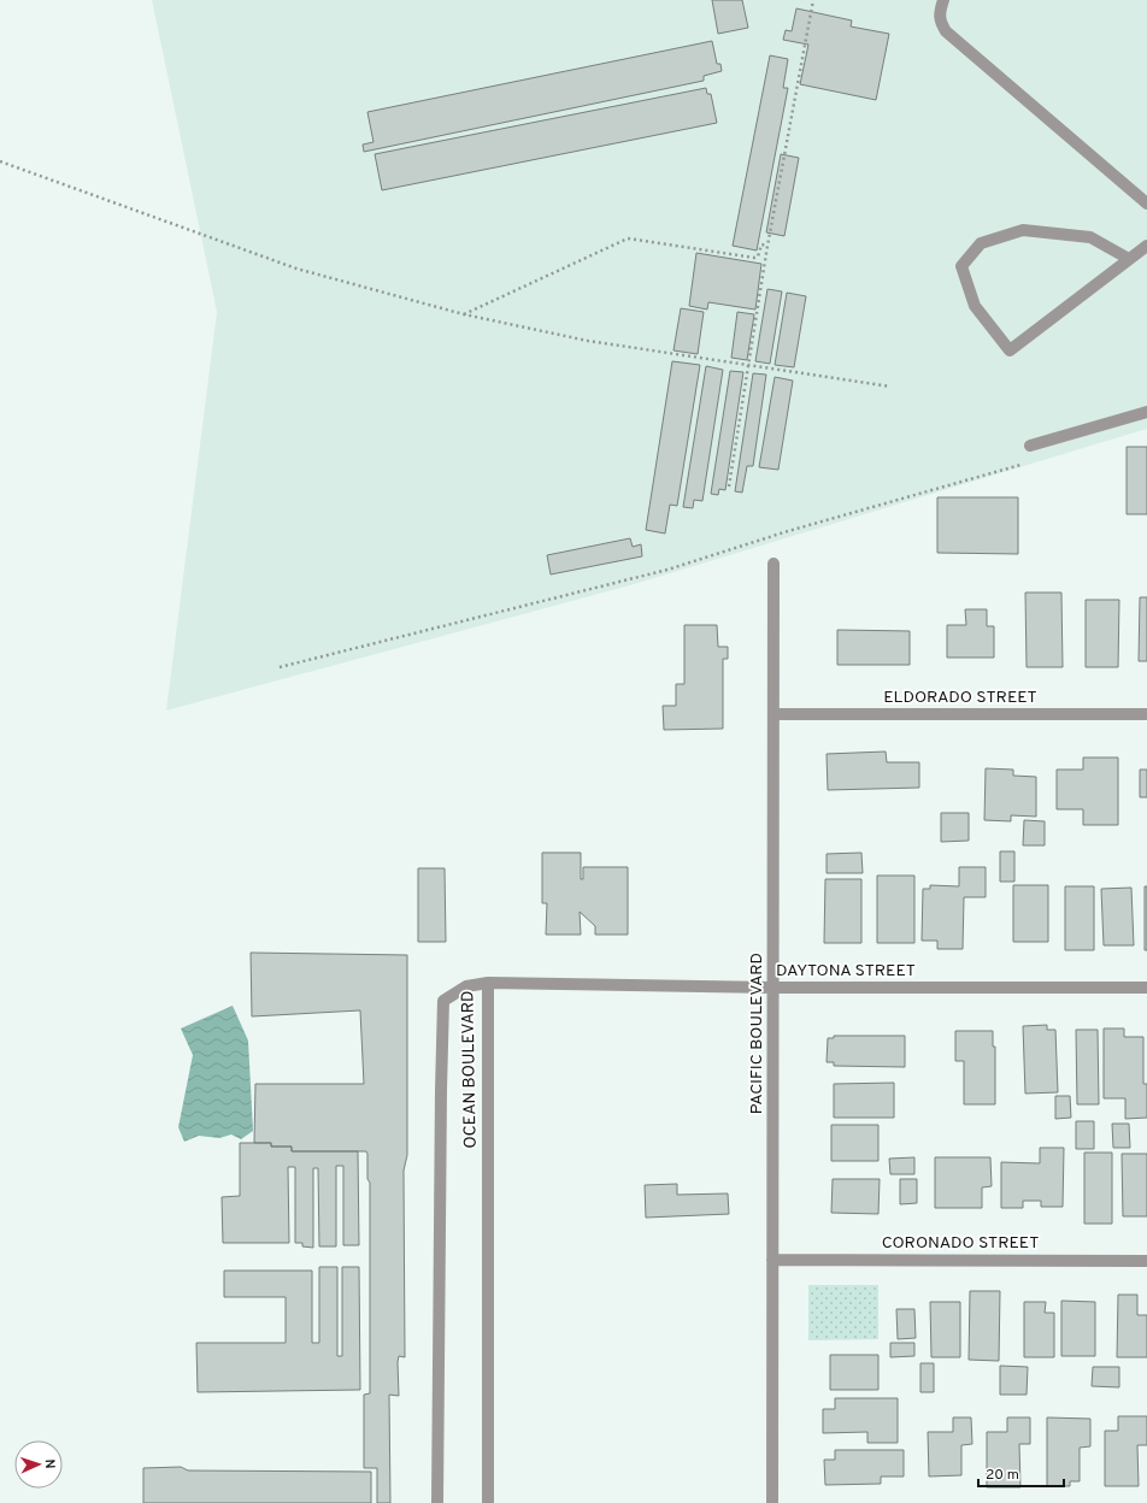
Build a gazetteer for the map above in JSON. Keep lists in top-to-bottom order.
{
  "streets": {
    "street": [
      "ELDORADO STREET",
      "DAYTONA STREET",
      "PACIFIC BOULEVARD",
      "OCEAN BOULEVARD",
      "CORONADO STREET"
    ]
  },
  "crossings": [
    ["ELDORADO STREET", "PACIFIC BOULEVARD"],
    ["DAYTONA STREET", "PACIFIC BOULEVARD"],
    ["DAYTONA STREET", "OCEAN BOULEVARD"],
    ["PACIFIC BOULEVARD", "CORONADO STREET"]
  ],
  "scale_bar": "20 m",
  "north": "right"
}
